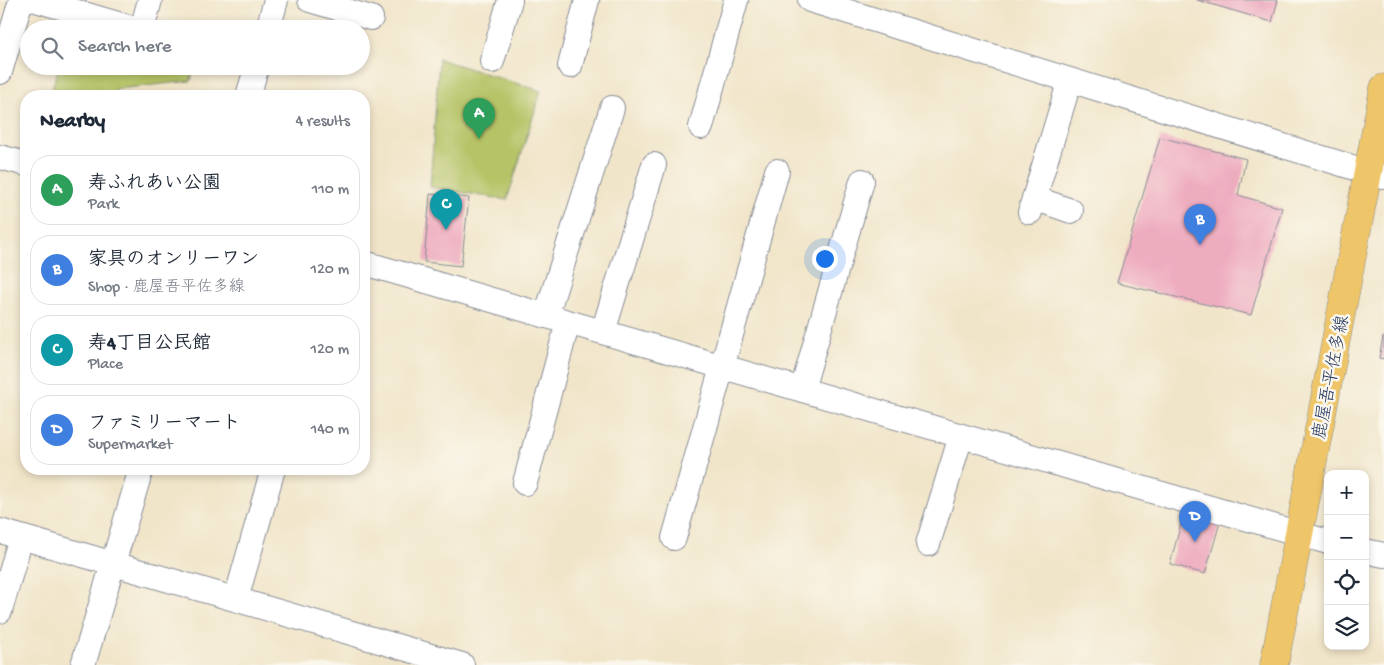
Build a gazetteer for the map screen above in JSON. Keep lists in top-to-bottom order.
{
  "streets": {
    "main road": ["鹿屋吾平佐多線"]
  },
  "page": {
    "search": "Search here",
    "heading": ["Nearby", "4 results"],
    "pins": [
      "A",
      "C",
      "B",
      "D"
    ],
    "list": [
      {
        "mark": "A",
        "name": "寿ふれあい公園",
        "note": "Park",
        "value": "110 m"
      },
      {
        "mark": "B",
        "name": "家具のオンリーワン",
        "note": "Shop · 鹿屋吾平佐多線",
        "value": "120 m"
      },
      {
        "mark": "C",
        "name": "寿4丁目公民館",
        "note": "Place",
        "value": "120 m"
      },
      {
        "mark": "D",
        "name": "ファミリーマート",
        "note": "Supermarket",
        "value": "140 m"
      }
    ],
    "map_buttons": ["+", "−"]
  }
}
